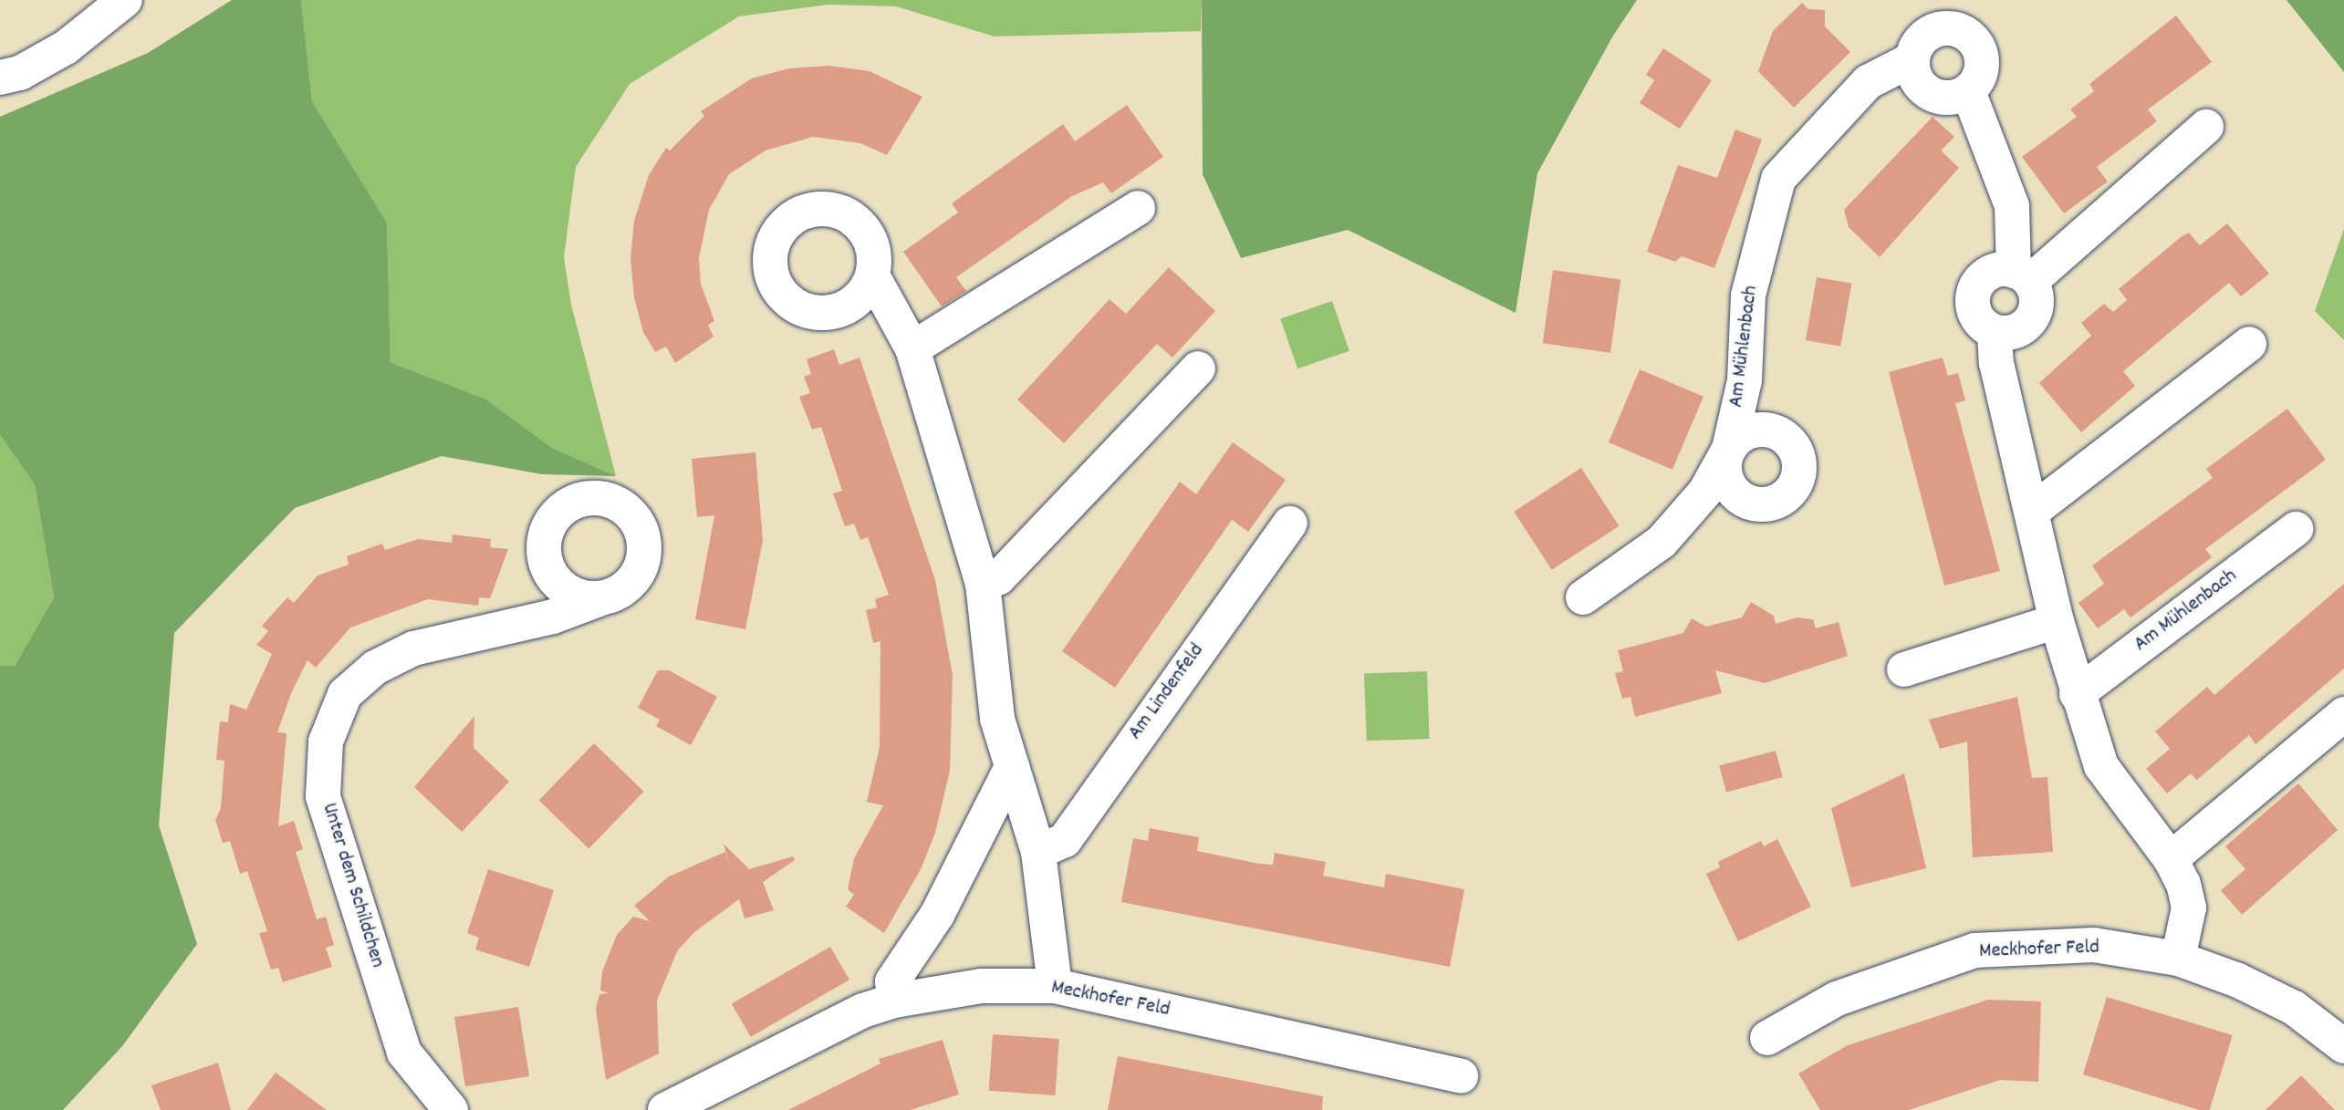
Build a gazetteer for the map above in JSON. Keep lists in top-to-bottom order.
{
  "streets": {
    "street": [
      "Am Mühlenbach",
      "Am Lindenfeld",
      "Unter dem Schildchen",
      "Meckhofer Feld"
    ]
  }
}
